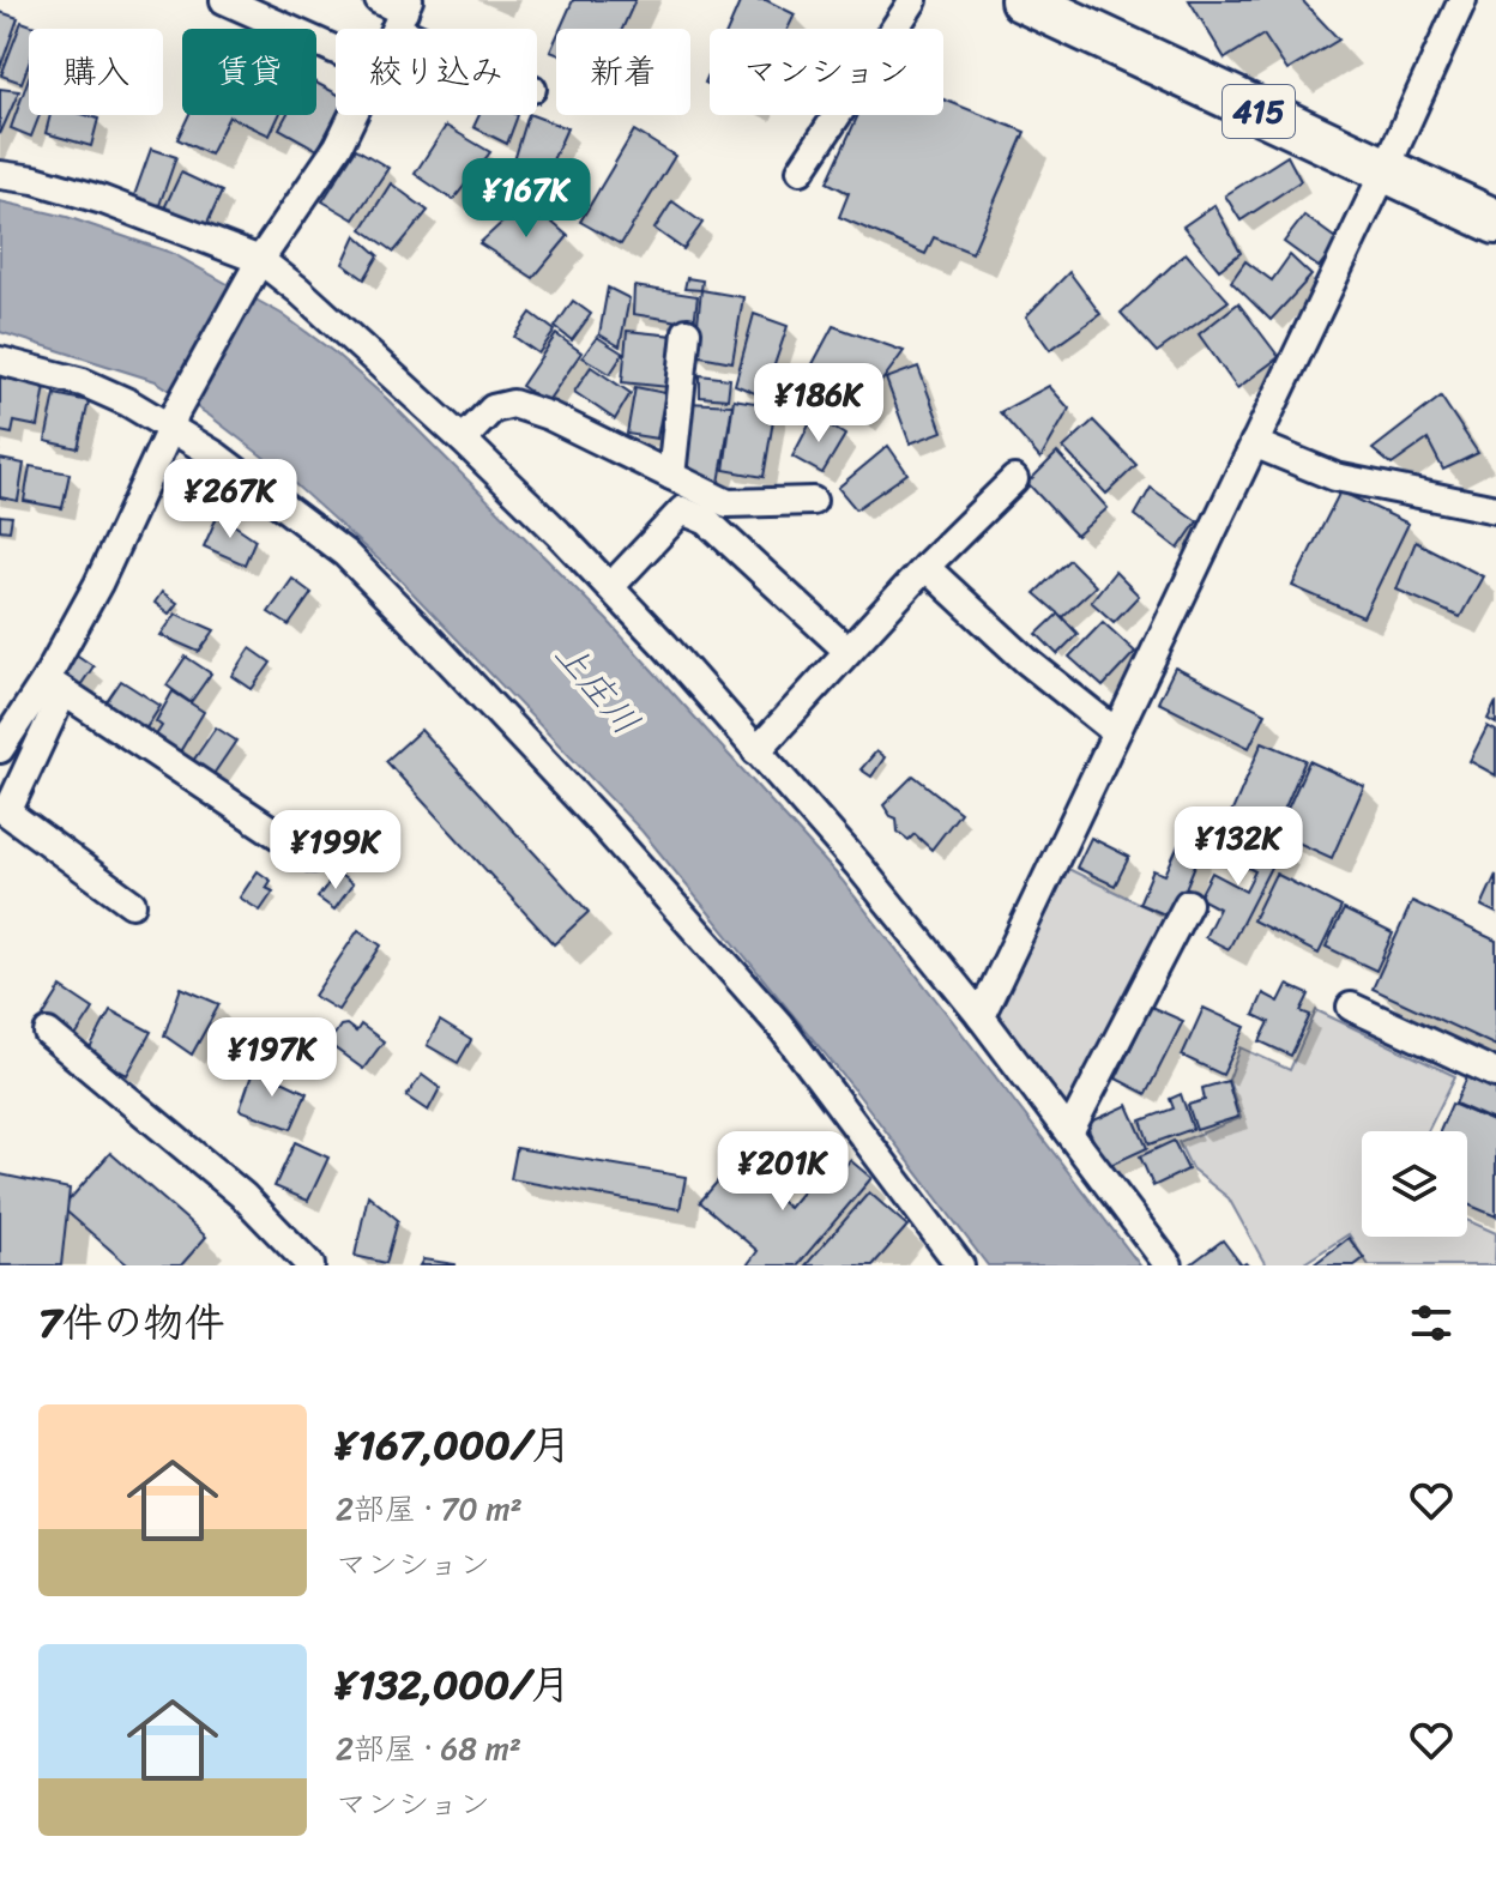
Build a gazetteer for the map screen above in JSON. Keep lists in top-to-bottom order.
{
  "streets": {
    "highway": ["415"]
  },
  "water": ["上庄川"],
  "page": {
    "chip": [
      "購入",
      "賃貸",
      "絞り込み",
      "新着",
      "マンション"
    ],
    "price": [
      "¥167K",
      "¥186K",
      "¥267K",
      "¥132K",
      "¥199K",
      "¥197K",
      "¥201K"
    ],
    "heading": "7件の物件",
    "list": [
      {
        "name": "¥167,000/月",
        "note": "2部屋 · 70 m² · マンション"
      },
      {
        "name": "¥132,000/月",
        "note": "2部屋 · 68 m² · マンション"
      }
    ]
  }
}
